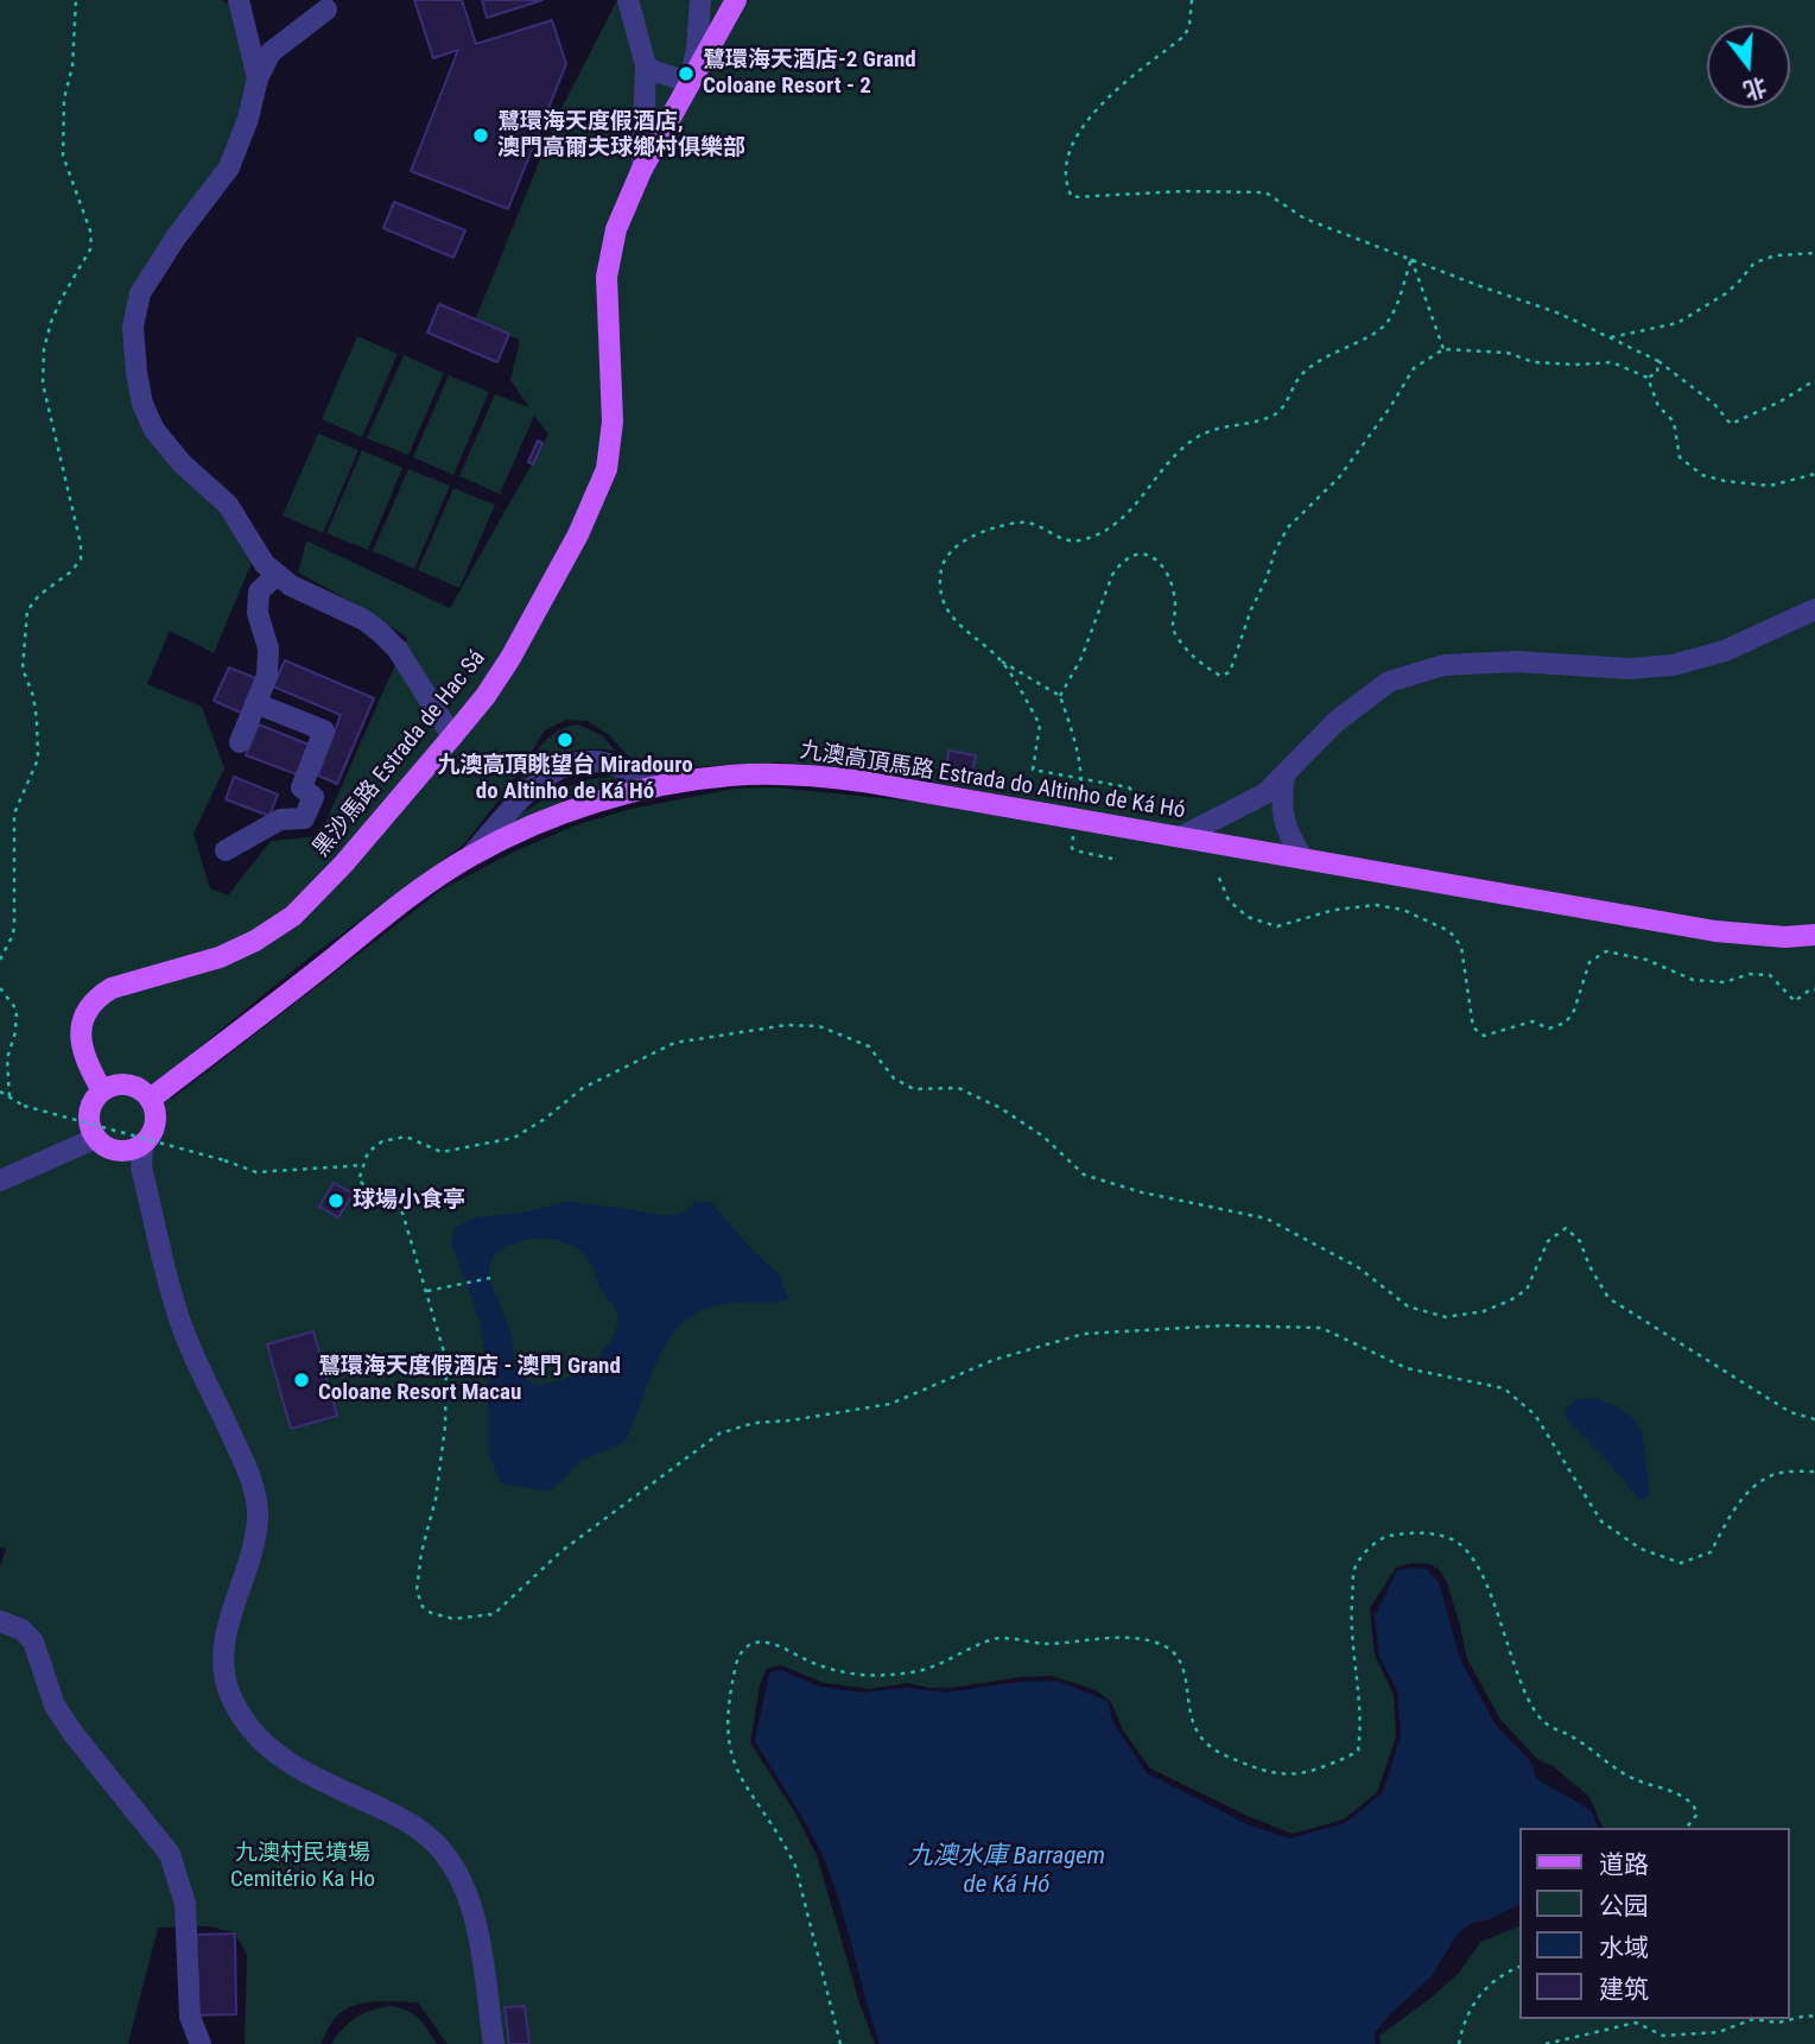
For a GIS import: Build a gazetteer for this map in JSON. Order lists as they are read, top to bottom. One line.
{"streets":{"main road":["黑沙馬路 Estrada de Hac Sá","九澳高頂馬路 Estrada do Altinho de Ká Hó"]},"crossings":[["黑沙馬路 Estrada de Hac Sá","九澳高頂馬路 Estrada do Altinho de Ká Hó"]],"water":["九澳水庫 Barragem de Ká Hó"],"parks":["九澳村民墳場 Cemitério Ka Ho"],"places":["鷺環海天酒店-2 Grand Coloane Resort - 2","鷺環海天度假酒店, 澳門高爾夫球鄉村俱樂部","九澳高頂眺望台 Miradouro do Altinho de Ká Hó","球場小食亭","鷺環海天度假酒店 - 澳門 Grand Coloane Resort Macau"],"legend":["道路","公园","水域","建筑"],"north":"bottom"}
